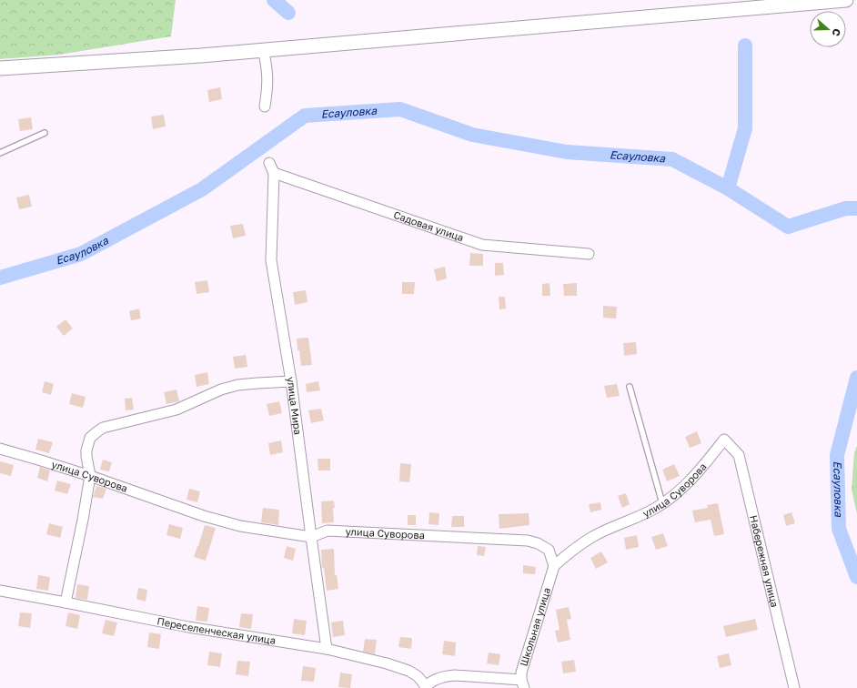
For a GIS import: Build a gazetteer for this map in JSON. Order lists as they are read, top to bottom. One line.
{"streets":{"street":["Садовая улица","улица Мира","улица Суворова","Набережная улица","Школьная улица","Переселенческая улица"]},"crossings":[["Садовая улица","улица Мира"],["улица Мира","улица Суворова"],["улица Мира","Переселенческая улица"],["улица Суворова","Набережная улица"],["улица Суворова","Школьная улица"]],"water":["Есауловка"],"north":"right"}
